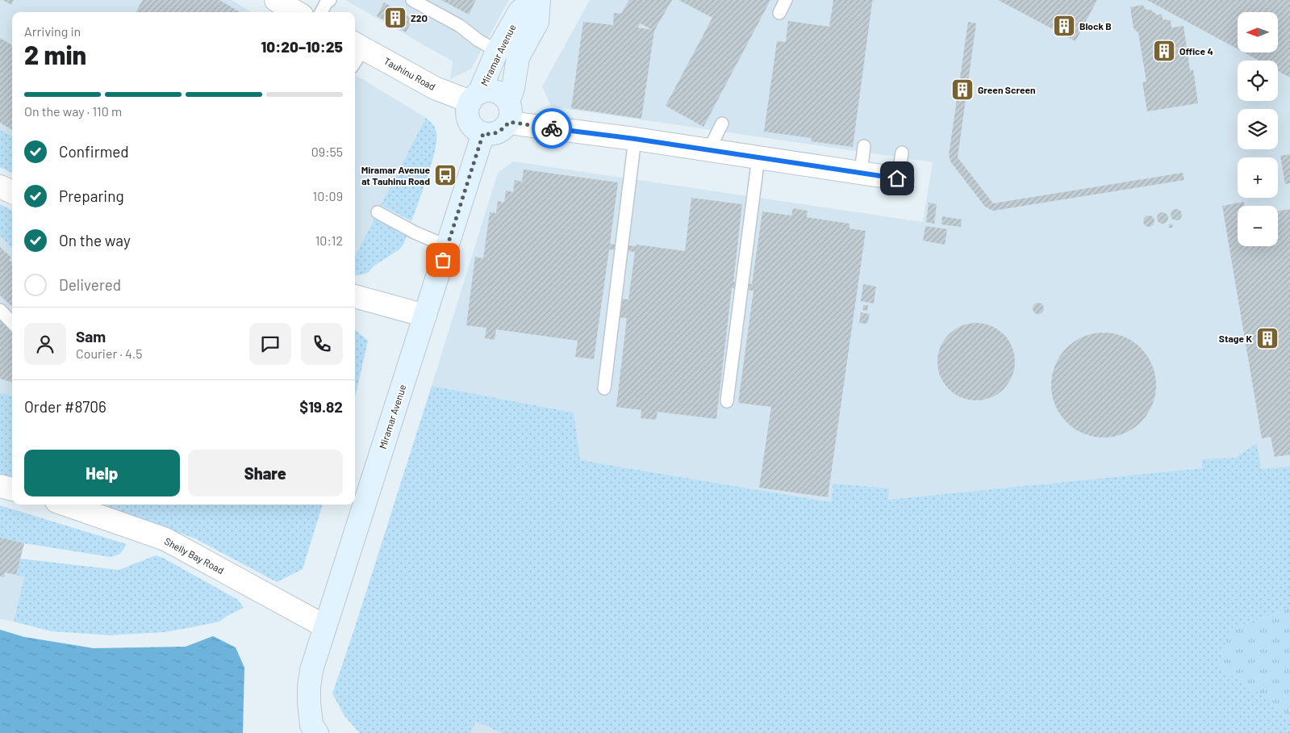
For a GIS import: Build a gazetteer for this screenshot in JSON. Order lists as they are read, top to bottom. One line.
{"streets":{"main road":["Miramar Avenue"],"street":["Tauhinu Road","Shelly Bay Road"]},"crossings":[["Miramar Avenue","Tauhinu Road"],["Miramar Avenue","Shelly Bay Road"]],"places":{"building":["Z2O","Block B","Office 4","Green Screen","Stage K"],"bus stop":["Miramar Avenue at Tauhinu Road"]},"north":"left","page":{"map_buttons":["+","−"],"heading":["2 min","Arriving in","10:20–10:25"],"panel":["Sam","Courier · 4.5","Order #8706","$19.82"],"bar":"On the way · 110 m","list":[["Confirmed","09:55"],["Preparing","10:09"],["On the way","10:12"],"Delivered"],"buttons":["Help","Share"]}}
